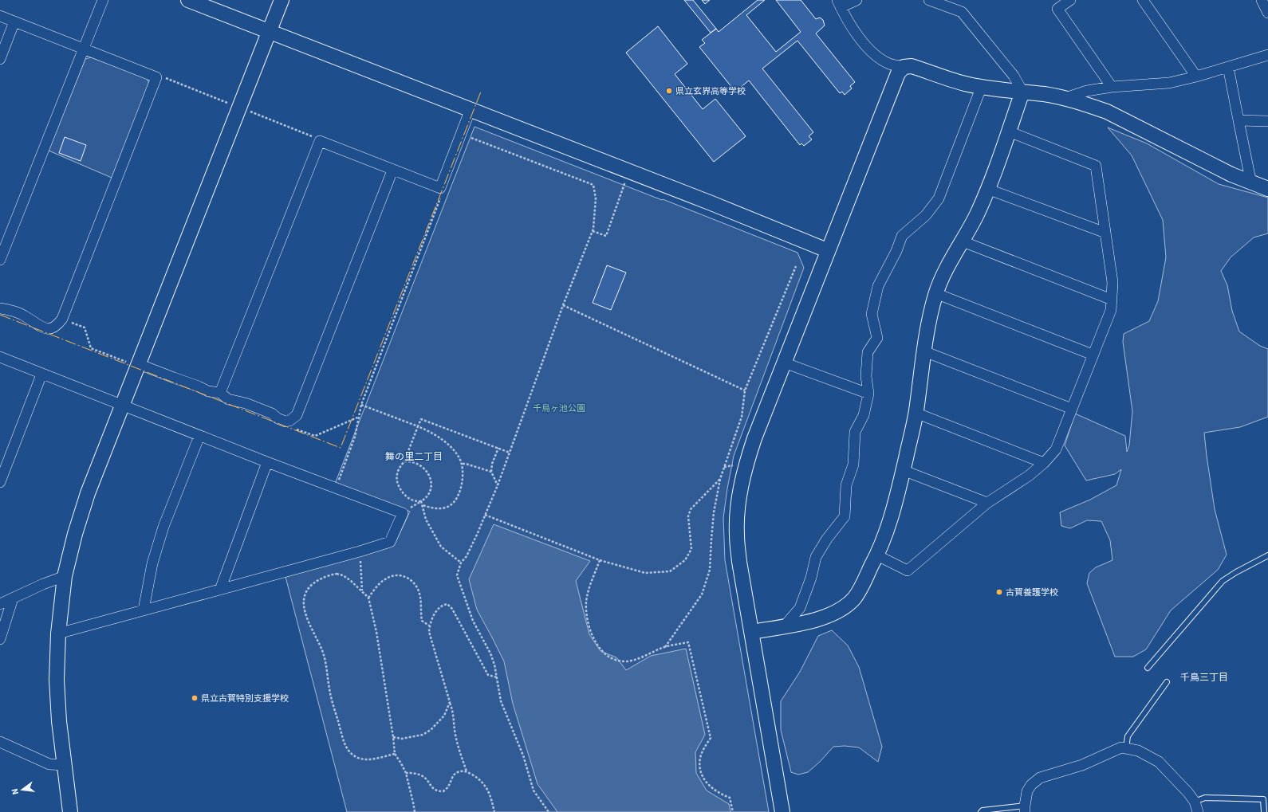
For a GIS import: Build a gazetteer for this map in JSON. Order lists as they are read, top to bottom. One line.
{"districts":["舞の里二丁目","千鳥三丁目"],"parks":["千鳥ヶ池公園"],"places":["県立玄界高等学校","古賀養護学校","県立古賀特別支援学校"],"north":"left"}
